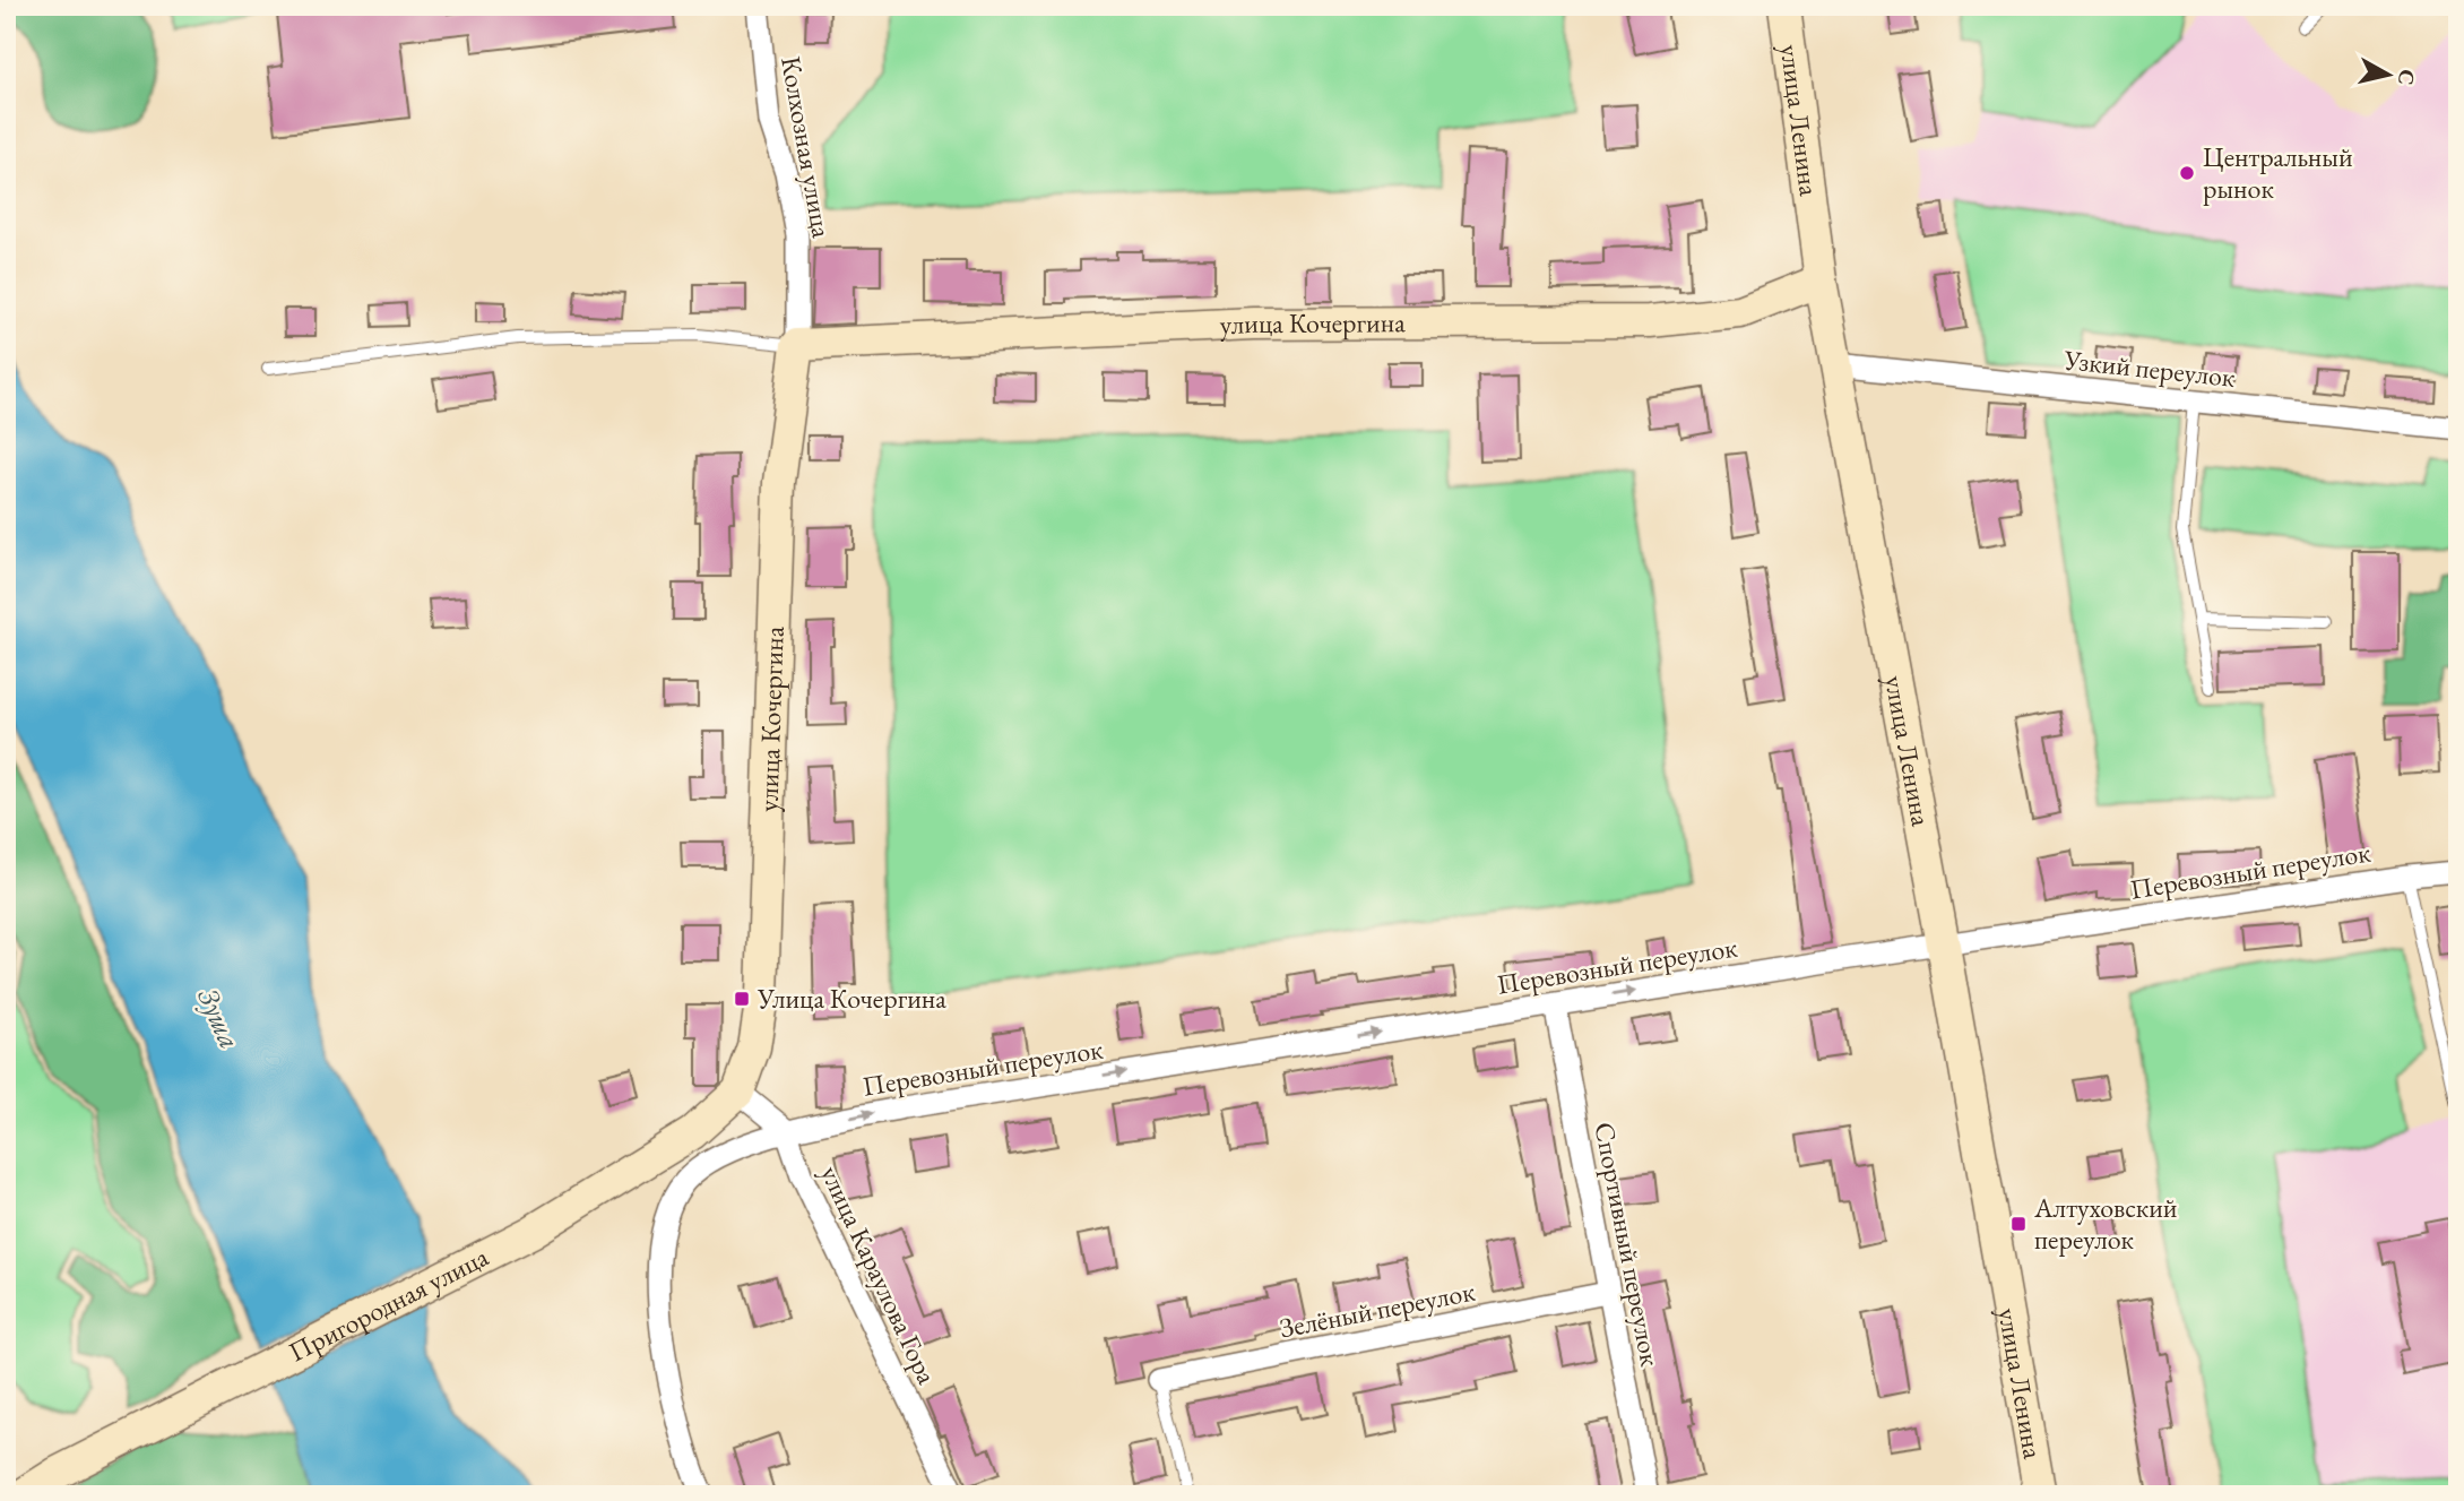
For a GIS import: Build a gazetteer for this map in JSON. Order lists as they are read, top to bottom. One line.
{"streets":{"main road":["улица Ленина","улица Кочергина","Пригородная улица"],"street":["Колхозная улица","Узкий переулок","Перевозный переулок","Спортивный переулок","улица Караулова Гора","Зелёный переулок"]},"crossings":[["улица Ленина","улица Кочергина"],["улица Ленина","Узкий переулок"],["улица Ленина","Перевозный переулок"],["Колхозная улица","улица Кочергина"],["улица Кочергина","Пригородная улица"],["Перевозный переулок","Спортивный переулок"],["Перевозный переулок","улица Караулова Гора"],["Спортивный переулок","Зелёный переулок"]],"one_way":["Перевозный переулок"],"water":["Зуша"],"places":{"other":["Центральный рынок"],"transit":["Улица Кочергина","Алтуховский переулок"]},"north":"right"}
